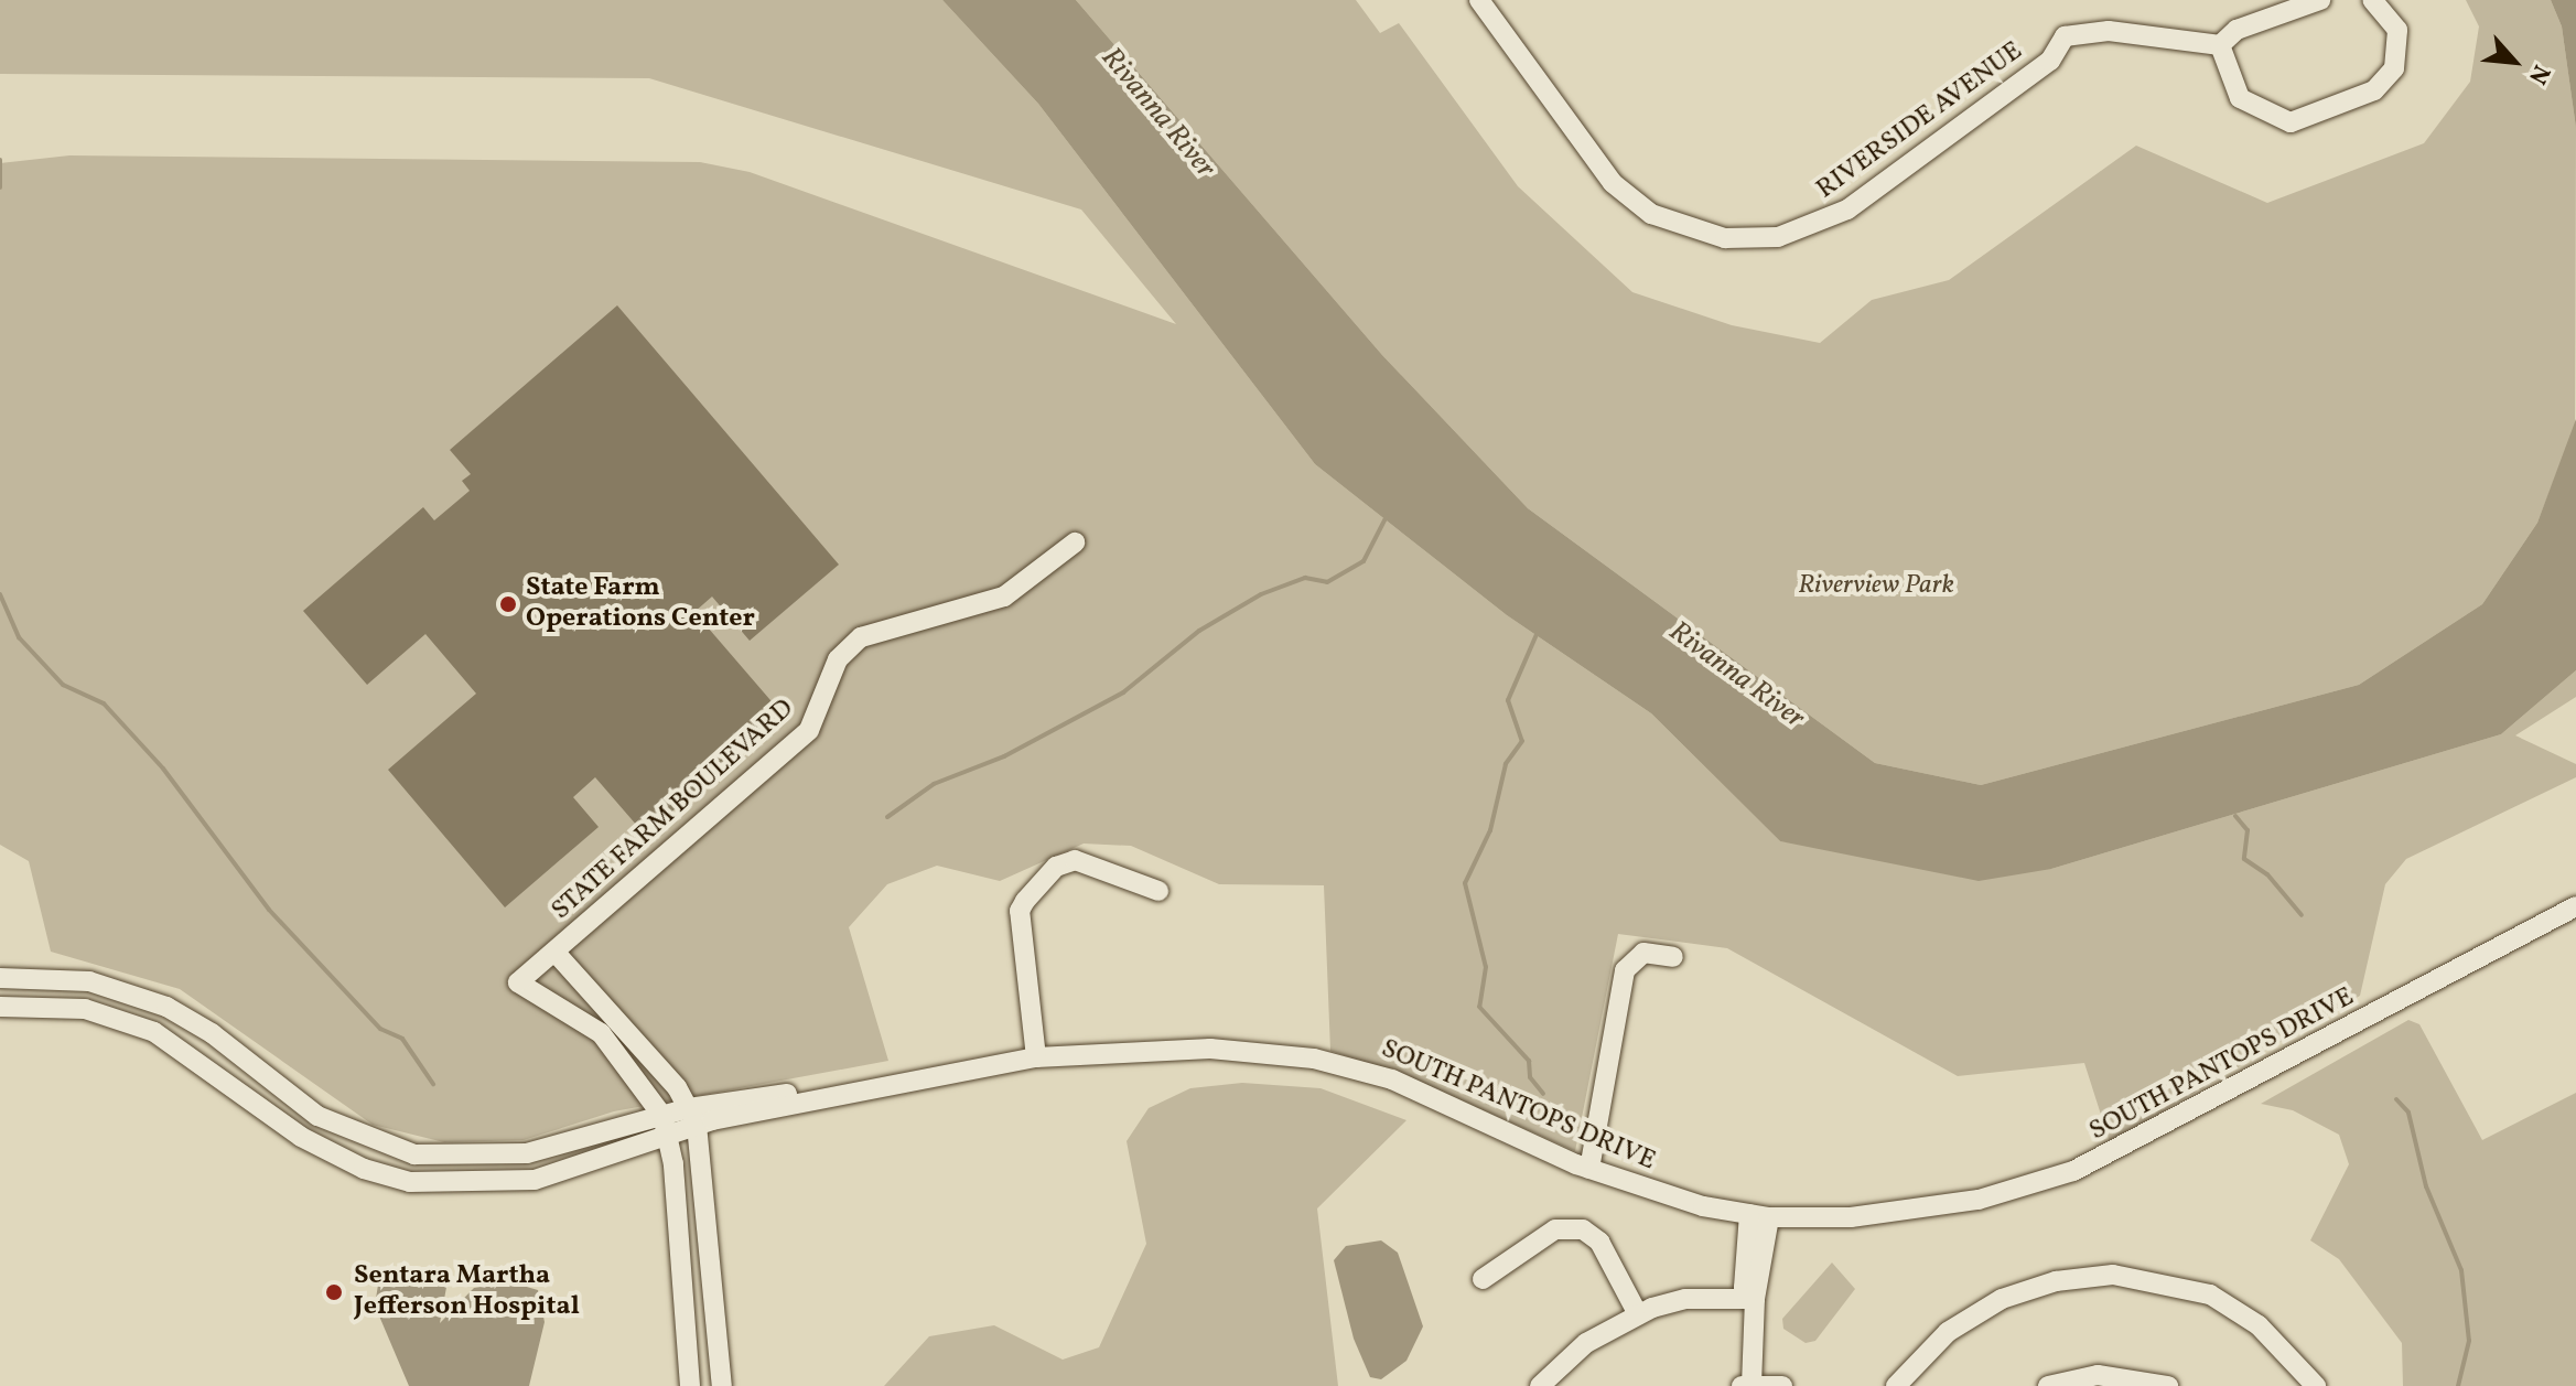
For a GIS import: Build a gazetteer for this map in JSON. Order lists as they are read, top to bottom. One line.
{"streets":{"street":["RIVERSIDE AVENUE","STATE FARM BOULEVARD","SOUTH PANTOPS DRIVE"]},"crossings":[["STATE FARM BOULEVARD","SOUTH PANTOPS DRIVE"]],"water":["Rivanna River"],"parks":["Riverview Park"],"places":["State Farm Operations Center","Sentara Martha Jefferson Hospital"],"north":"bottom right"}
